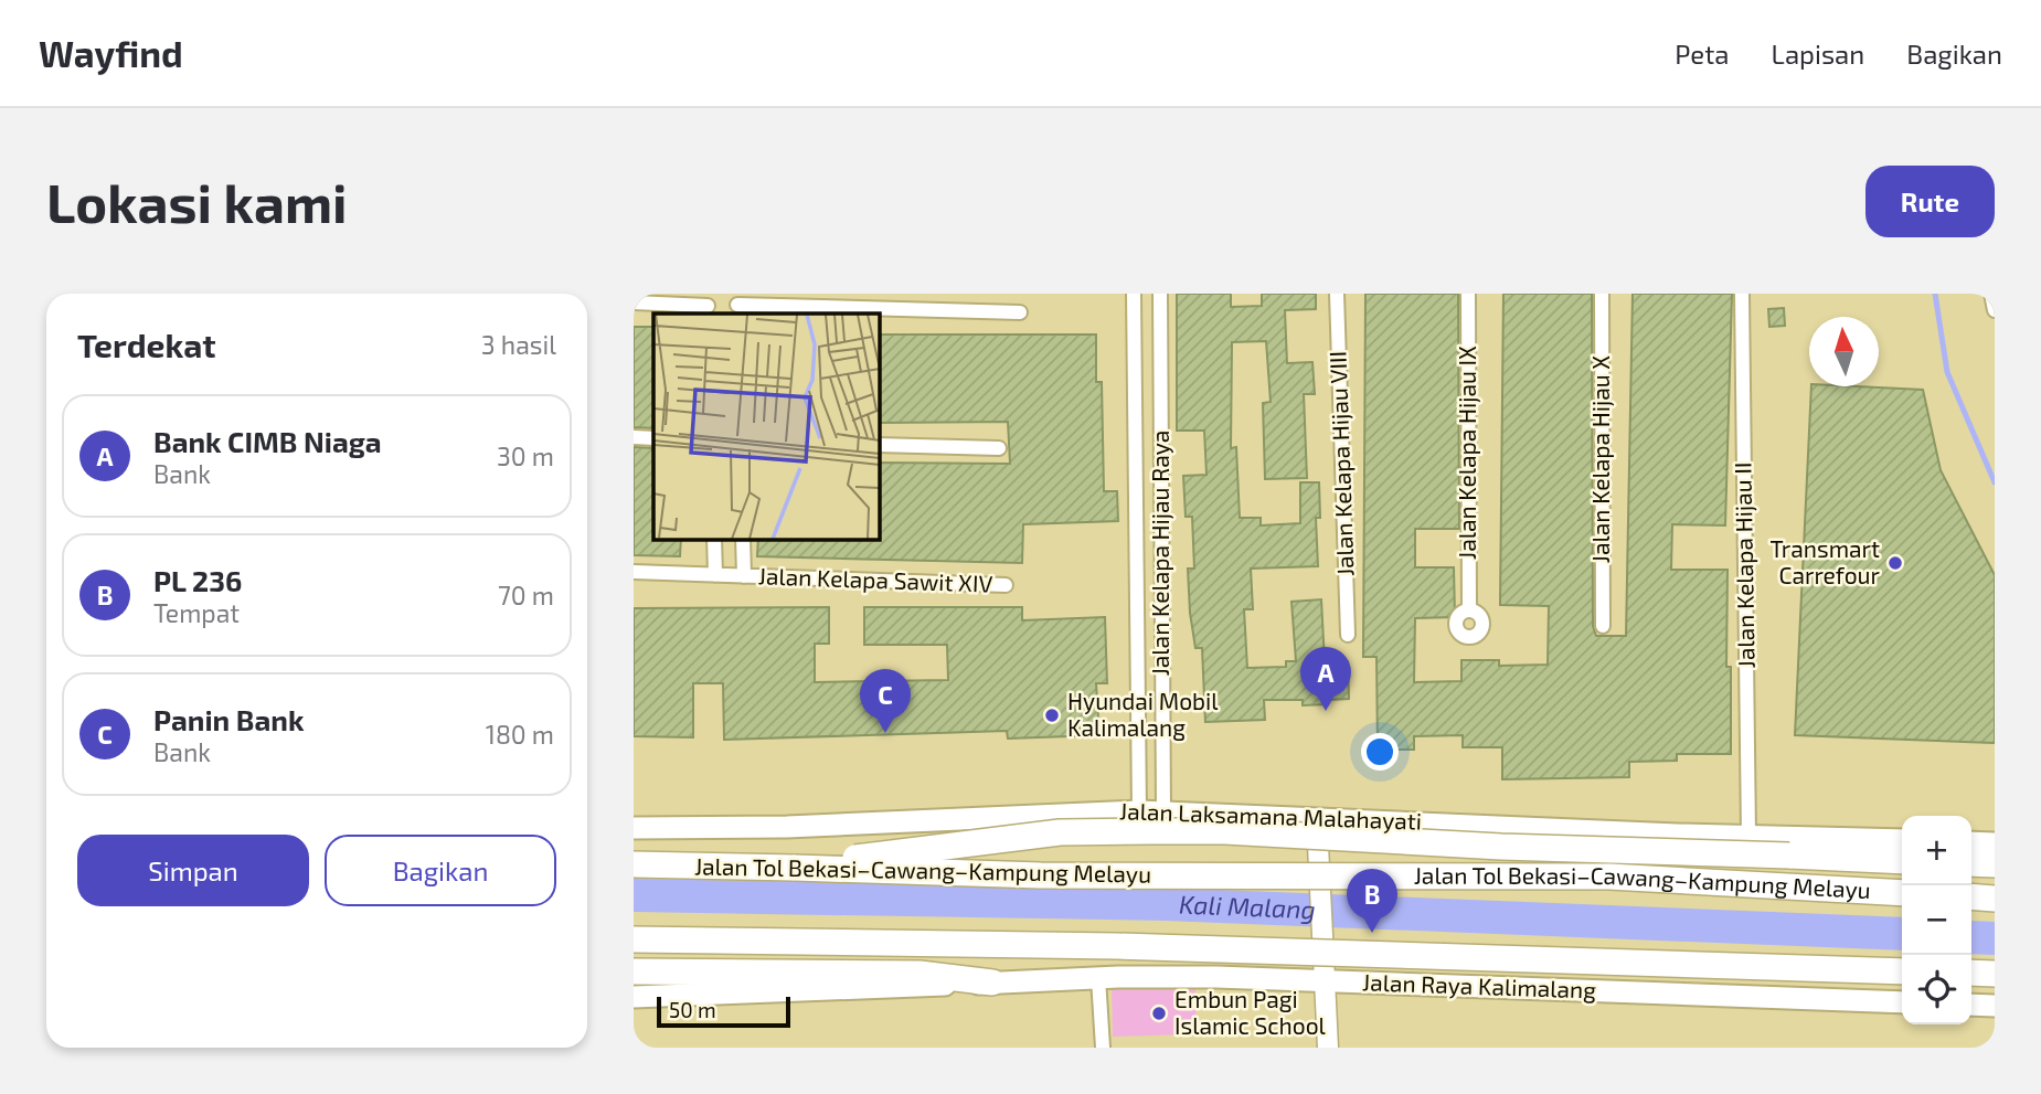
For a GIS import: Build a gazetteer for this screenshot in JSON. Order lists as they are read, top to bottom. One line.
{"streets":{"highway":["Jalan Tol Bekasi–Cawang–Kampung Melayu"],"main road":["Jalan Laksamana Malahayati","Jalan Raya Kalimalang"],"street":["Jalan Kelapa Hijau IX","Jalan Kelapa Hijau X","Jalan Kelapa Hijau VIII","Jalan Kelapa Hijau Raya","Jalan Kelapa Hijau II","Jalan Kelapa Sawit XIV"]},"crossings":[["Jalan Kelapa Hijau Raya","Jalan Laksamana Malahayati"],["Jalan Kelapa Hijau II","Jalan Laksamana Malahayati"]],"water":["Kali Malang"],"places":["Transmart Carrefour","Hyundai Mobil Kalimalang","Embun Pagi Islamic School"],"scale_bar":"50 m","north":"top","page":{"header":"Wayfind","nav":["Peta","Lapisan","Bagikan"],"buttons":["Rute",["Simpan","Bagikan"]],"title":"Lokasi kami","heading":["Terdekat","3 hasil"],"list":[{"mark":"A","name":"Bank CIMB Niaga","note":"Bank","value":"30 m"},{"mark":"B","name":"PL 236","note":"Tempat","value":"70 m"},{"mark":"C","name":"Panin Bank","note":"Bank","value":"180 m"}],"pins":["A","C","B"],"map_buttons":["+","−"],"scale":"50 m"}}
